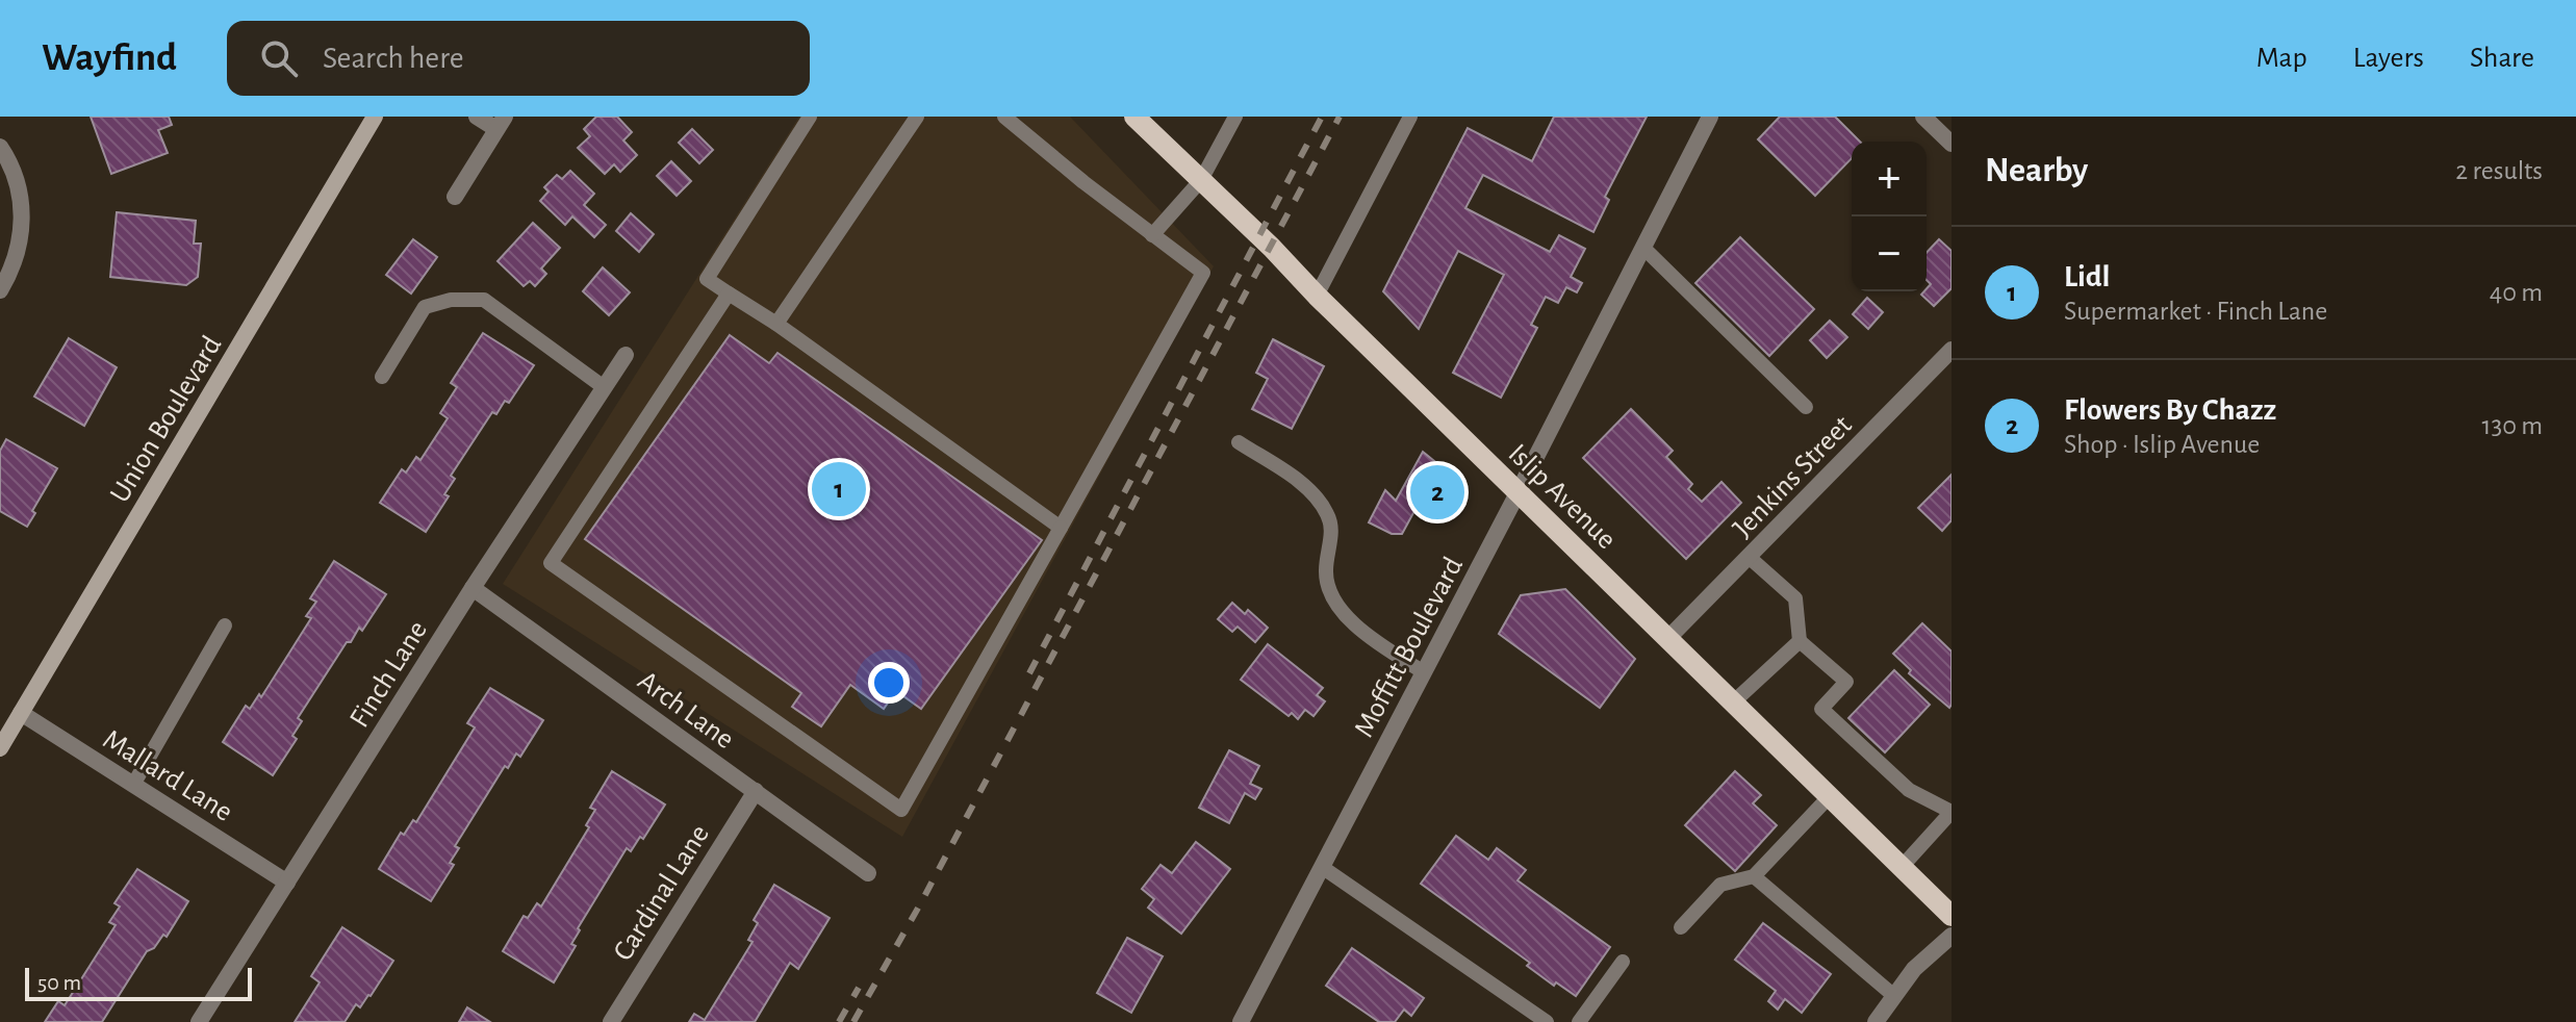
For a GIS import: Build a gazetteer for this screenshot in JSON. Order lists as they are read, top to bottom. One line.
{"streets":{"main road":["Union Boulevard","Islip Avenue"],"street":["Jenkins Street","Moffitt Boulevard","Finch Lane","Arch Lane","Mallard Lane","Cardinal Lane"]},"crossings":[["Union Boulevard","Mallard Lane"],["Jenkins Street","Islip Avenue"],["Islip Avenue","Moffitt Boulevard"],["Finch Lane","Arch Lane"],["Finch Lane","Mallard Lane"],["Arch Lane","Cardinal Lane"]],"scale_bar":"50 m","page":{"header":"Wayfind","search":"Search here","nav":["Map","Layers","Share"],"heading":["Nearby","2 results"],"map_buttons":["+","−"],"list":[{"mark":"1","name":"Lidl","note":"Supermarket · Finch Lane","value":"40 m"},{"mark":"2","name":"Flowers By Chazz","note":"Shop · Islip Avenue","value":"130 m"}],"pins":["1","2"],"scale":"50 m"}}
